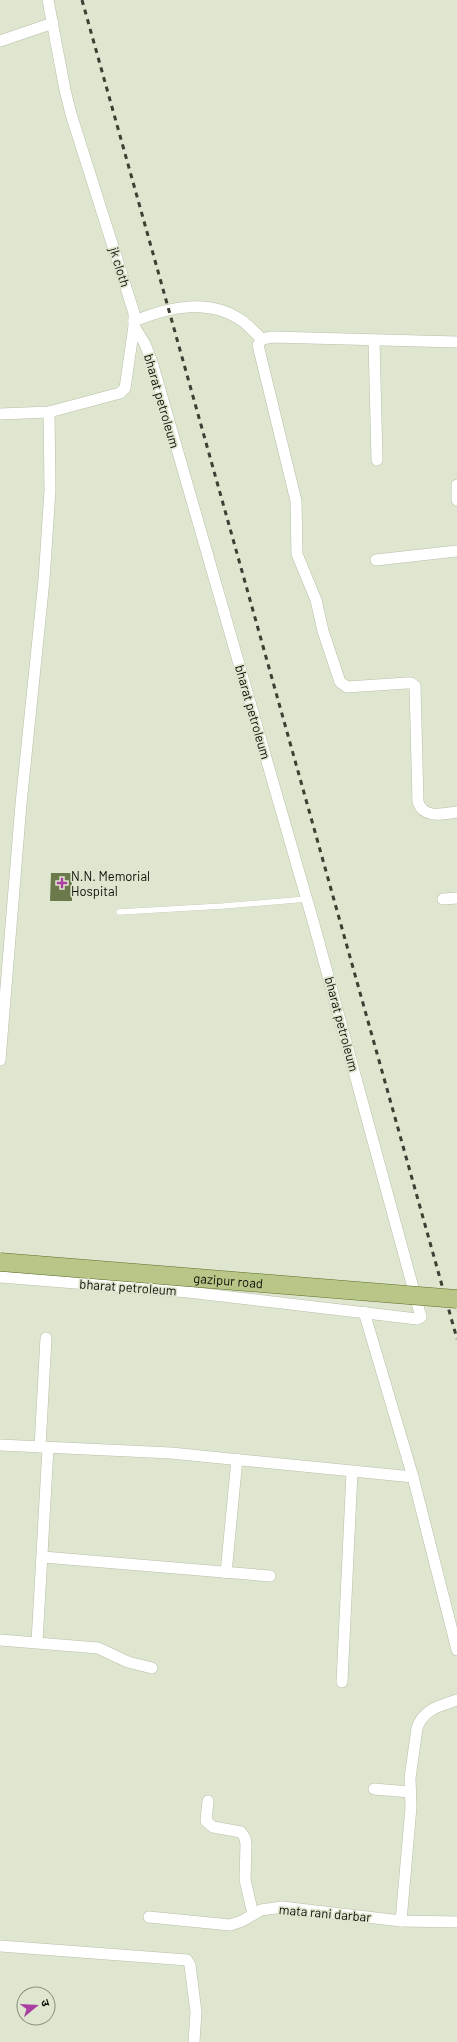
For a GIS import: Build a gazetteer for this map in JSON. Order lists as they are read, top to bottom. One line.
{"streets":{"main road":["gazipur road"],"street":["jk cloth","bharat petroleum","mata rani darbar"]},"crossings":[["jk cloth","bharat petroleum"]],"places":{"health":["N.N. Memorial Hospital"]},"north":"right"}
